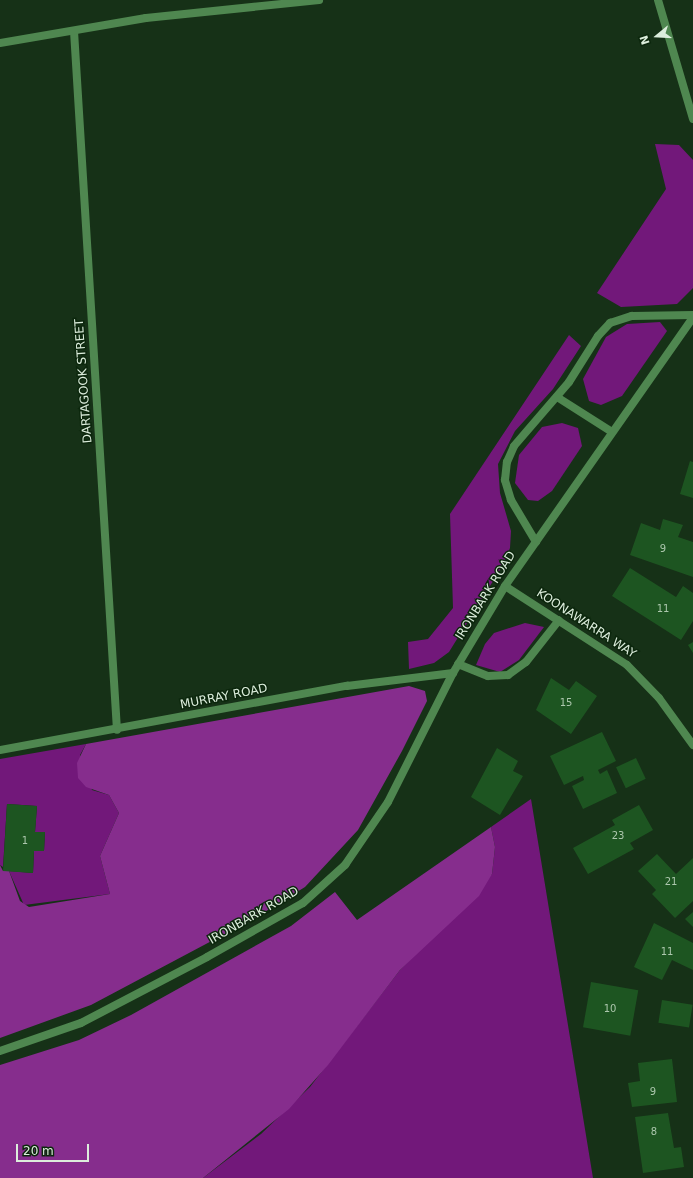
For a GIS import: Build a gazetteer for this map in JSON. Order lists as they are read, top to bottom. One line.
{"streets":{"street":["DARTAGOOK STREET","IRONBARK ROAD","KOONAWARRA WAY","MURRAY ROAD"]},"crossings":[["DARTAGOOK STREET","MURRAY ROAD"],["IRONBARK ROAD","KOONAWARRA WAY"],["IRONBARK ROAD","MURRAY ROAD"]],"house_numbers":["9","11","15","23","1","21","11","10","9","8"],"scale_bar":"20 m","north":"left"}
